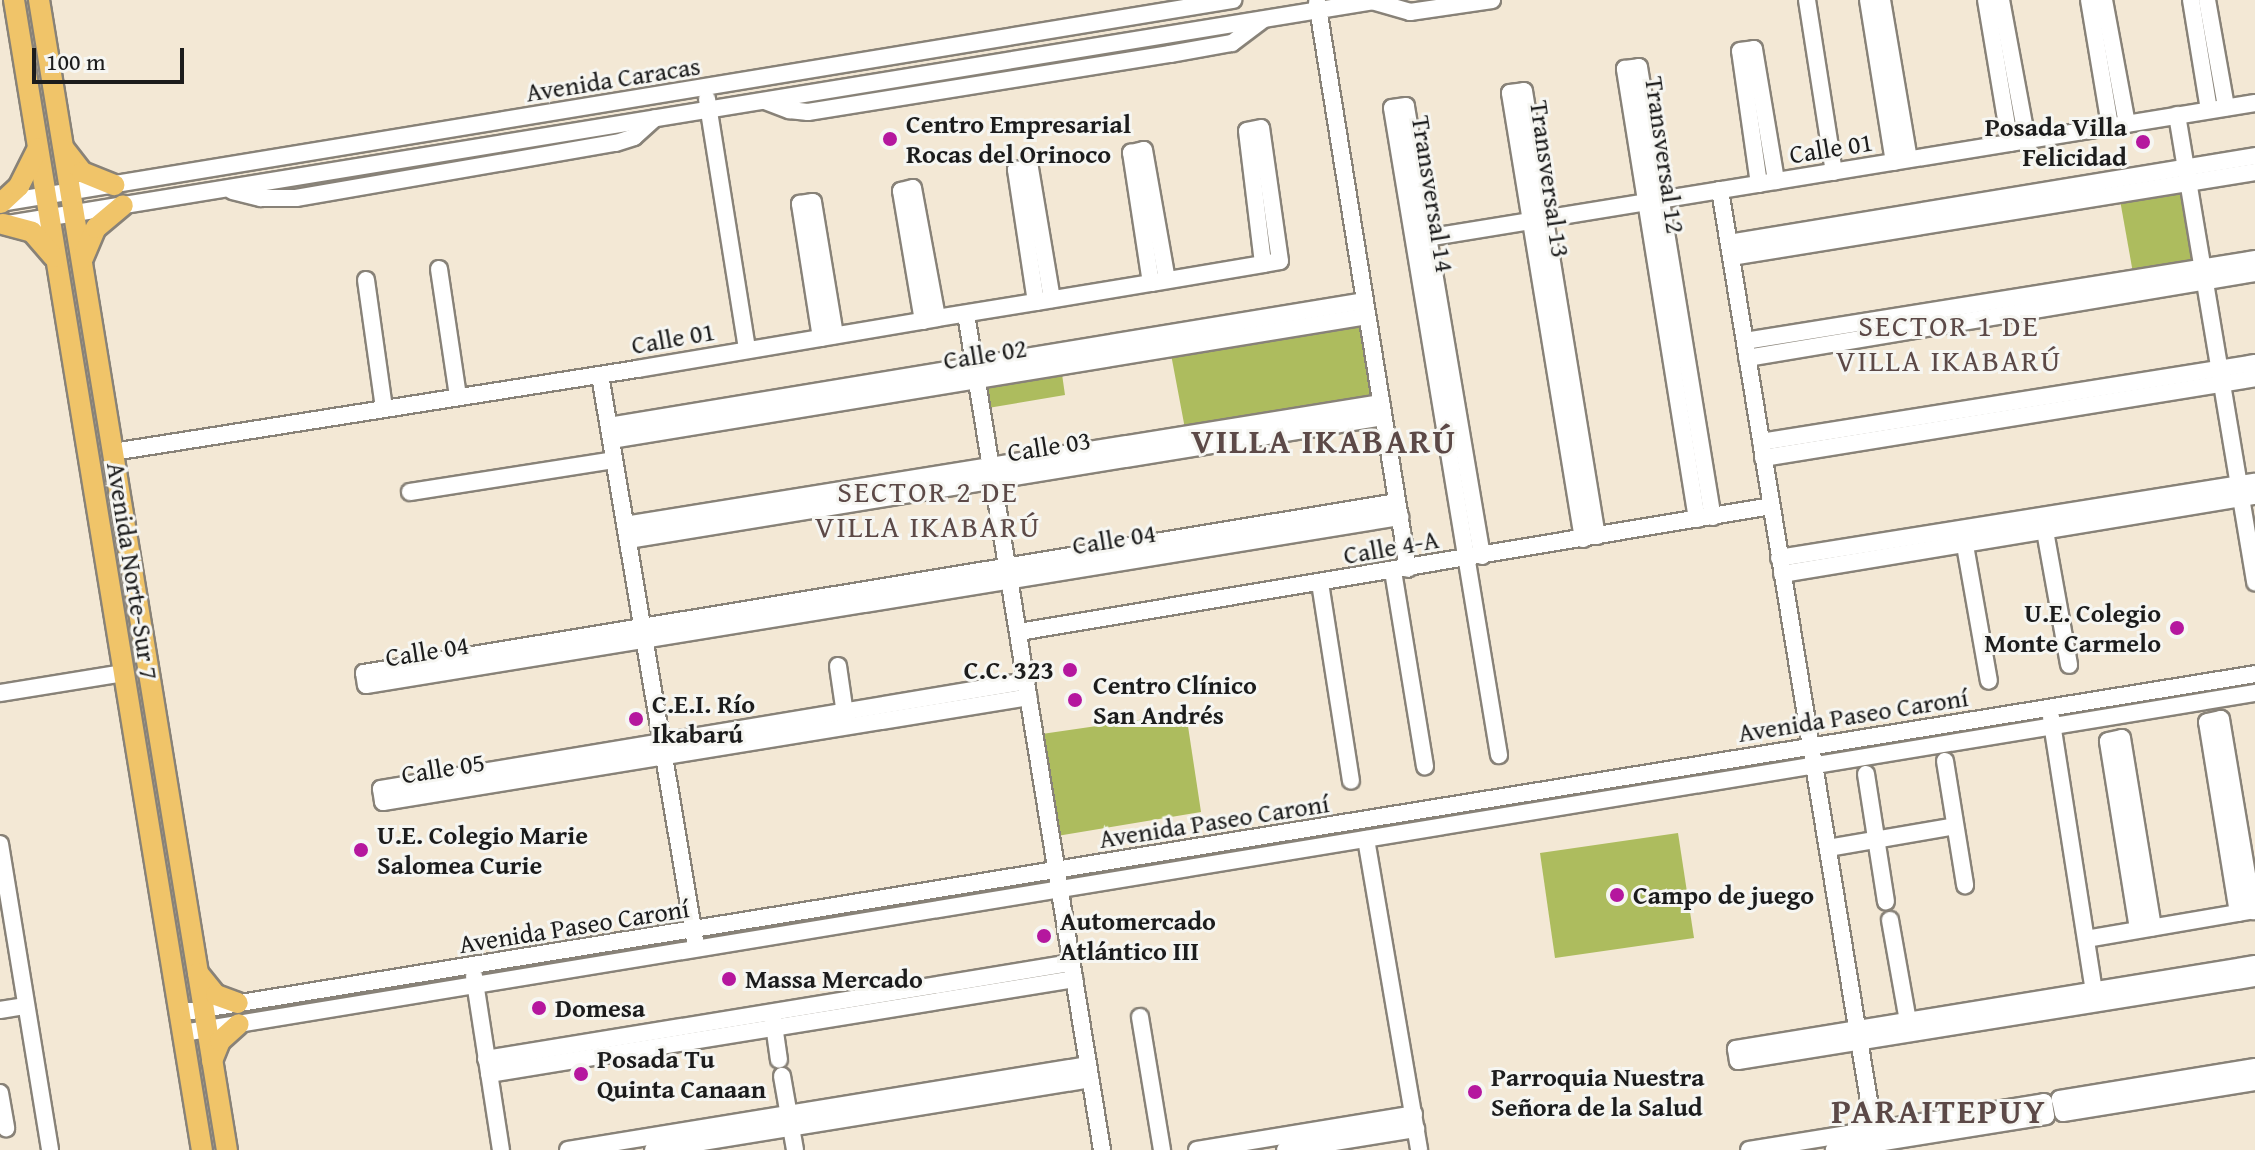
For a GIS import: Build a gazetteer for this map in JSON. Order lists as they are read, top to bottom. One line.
{"streets":{"main road":["Avenida Norte-Sur 7"],"street":["Avenida Caracas","Calle 01","Transversal 12","Transversal 13","Transversal 14","Calle 02","Calle 03","Calle 04","Calle 4-A","Avenida Paseo Caroní","Calle 05"]},"crossings":[["Avenida Caracas","Avenida Norte-Sur 7"],["Calle 01","Transversal 12"],["Calle 01","Transversal 13"],["Calle 01","Transversal 14"],["Calle 01","Avenida Norte-Sur 7"],["Transversal 12","Calle 4-A"],["Transversal 13","Calle 4-A"],["Transversal 14","Calle 4-A"],["Avenida Norte-Sur 7","Avenida Paseo Caroní"]],"districts":["SECTOR 1 DE VILLA IKABARÚ","VILLA IKABARÚ","SECTOR 2 DE VILLA IKABARÚ","PARAITEPUY"],"places":["Centro Empresarial Rocas del Orinoco","Posada Villa Felicidad","U.E. Colegio Monte Carmelo","C.C. 323","Centro Clínico San Andrés","C.E.I. Río Ikabarú","U.E. Colegio Marie Salomea Curie","Campo de juego","Automercado Atlántico III","Massa Mercado","Domesa","Posada Tu Quinta Canaan","Parroquia Nuestra Señora de la Salud"],"scale_bar":"100 m"}
